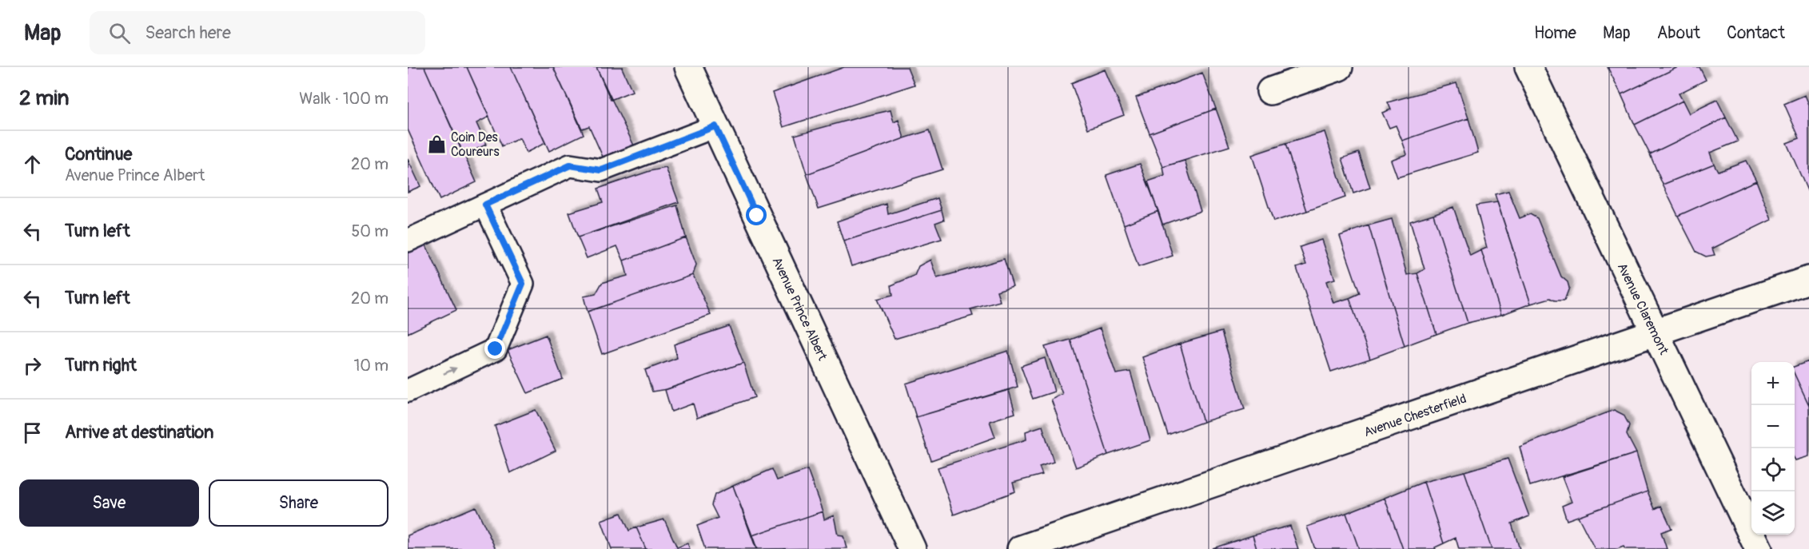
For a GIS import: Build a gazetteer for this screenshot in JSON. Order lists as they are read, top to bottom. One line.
{"streets":{"street":["Avenue Prince Albert","Avenue Claremont","Avenue Chesterfield"]},"crossings":[["Avenue Claremont","Avenue Chesterfield"]],"places":{"shop":["Coin Des Coureurs"]},"page":{"header":"Map","search":"Search here","nav":["Home","Map","About","Contact"],"heading":["2 min","Walk · 100 m"],"list":[["Continue","Avenue Prince Albert","20 m"],["Turn left","50 m"],["Turn left","20 m"],["Turn right","10 m"],"Arrive at destination"],"map_buttons":["+","−"],"buttons":["Save","Share"]}}
